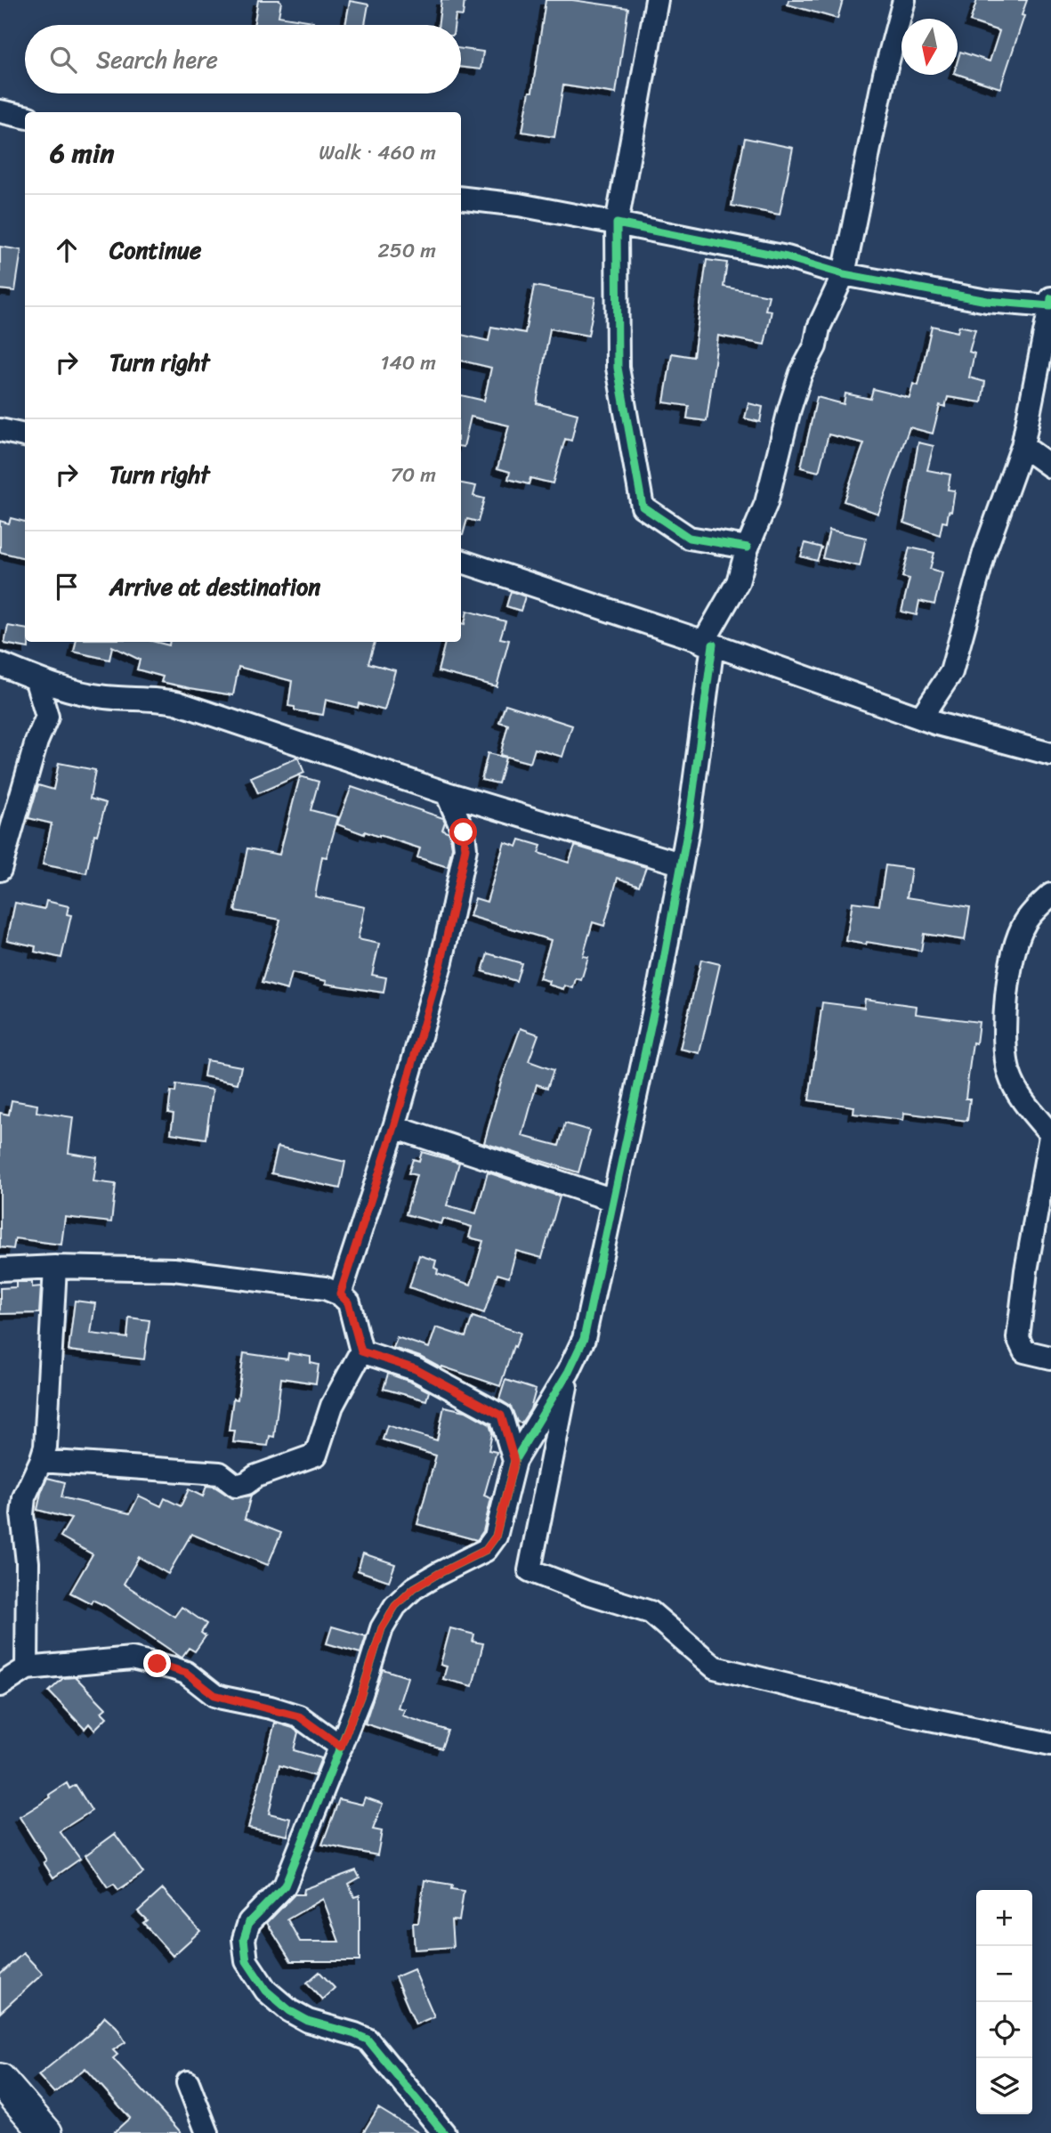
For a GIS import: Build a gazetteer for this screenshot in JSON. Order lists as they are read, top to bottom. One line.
{"north":"bottom","page":{"search":"Search here","heading":["6 min","Walk · 460 m"],"list":[["Continue","250 m"],["Turn right","140 m"],["Turn right","70 m"],"Arrive at destination"],"map_buttons":["+","−"]}}
